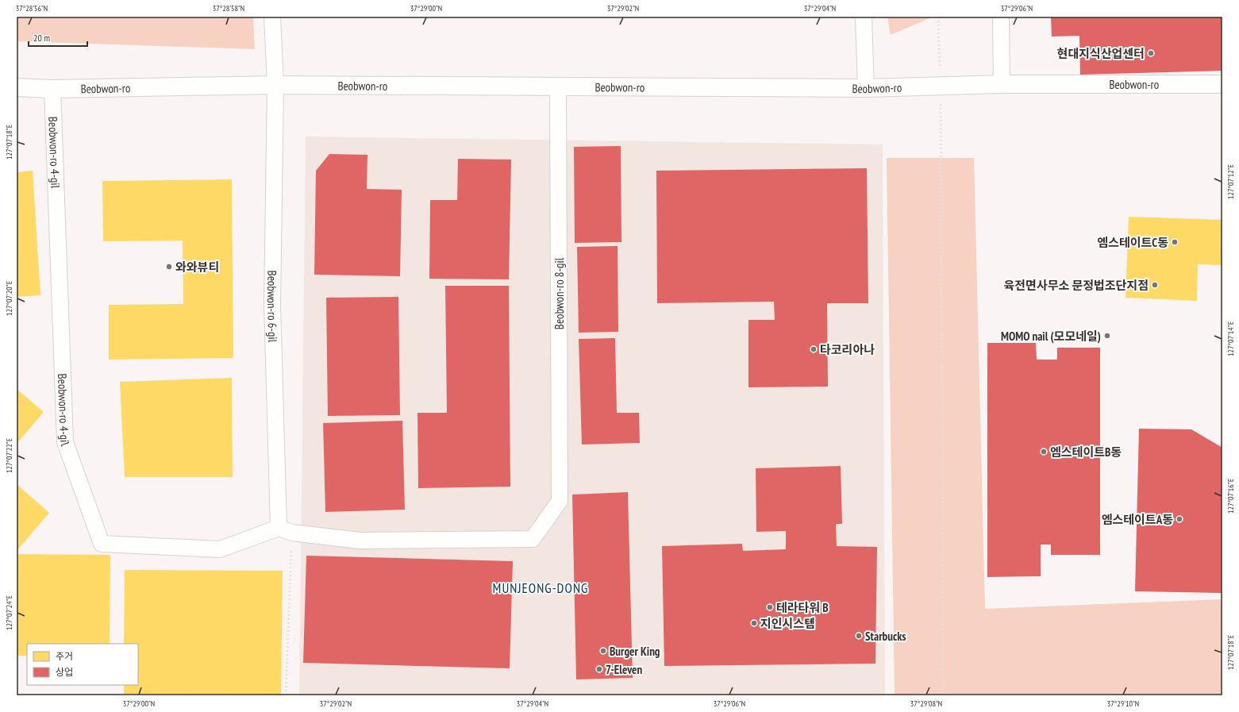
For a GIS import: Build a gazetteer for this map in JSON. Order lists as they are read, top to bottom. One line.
{"streets":{"street":["Beobwon-ro","Beobwon-ro 4-gil","Beobwon-ro 8-gil","Beobwon-ro 6-gil"]},"crossings":[["Beobwon-ro","Beobwon-ro 4-gil"],["Beobwon-ro","Beobwon-ro 8-gil"],["Beobwon-ro","Beobwon-ro 6-gil"],["Beobwon-ro 4-gil","Beobwon-ro 8-gil"],["Beobwon-ro 4-gil","Beobwon-ro 6-gil"],["Beobwon-ro 8-gil","Beobwon-ro 6-gil"]],"districts":["MUNJEONG-DONG"],"places":["현대지식산업센터","엠스테이트C동","와와뷰티","육전면사무소 문정법조단지점","MOMO nail (모모네일)","타코리아나","엠스테이트B동","엠스테이트A동","테라타워 B","지인시스템","Starbucks","Burger King","7-Eleven"],"legend":["주거","상업"],"scale_bar":"20 m","coordinates":["37°28'56\"N","37°28'58\"N","37°29'00\"N","37°29'02\"N","37°29'04\"N","37°29'06\"N","127°07'18\"E","127°07'12\"E","127°07'20\"E","127°07'14\"E","127°07'22\"E","127°07'16\"E","127°07'24\"E","37°29'08\"N","37°29'10\"N"]}
